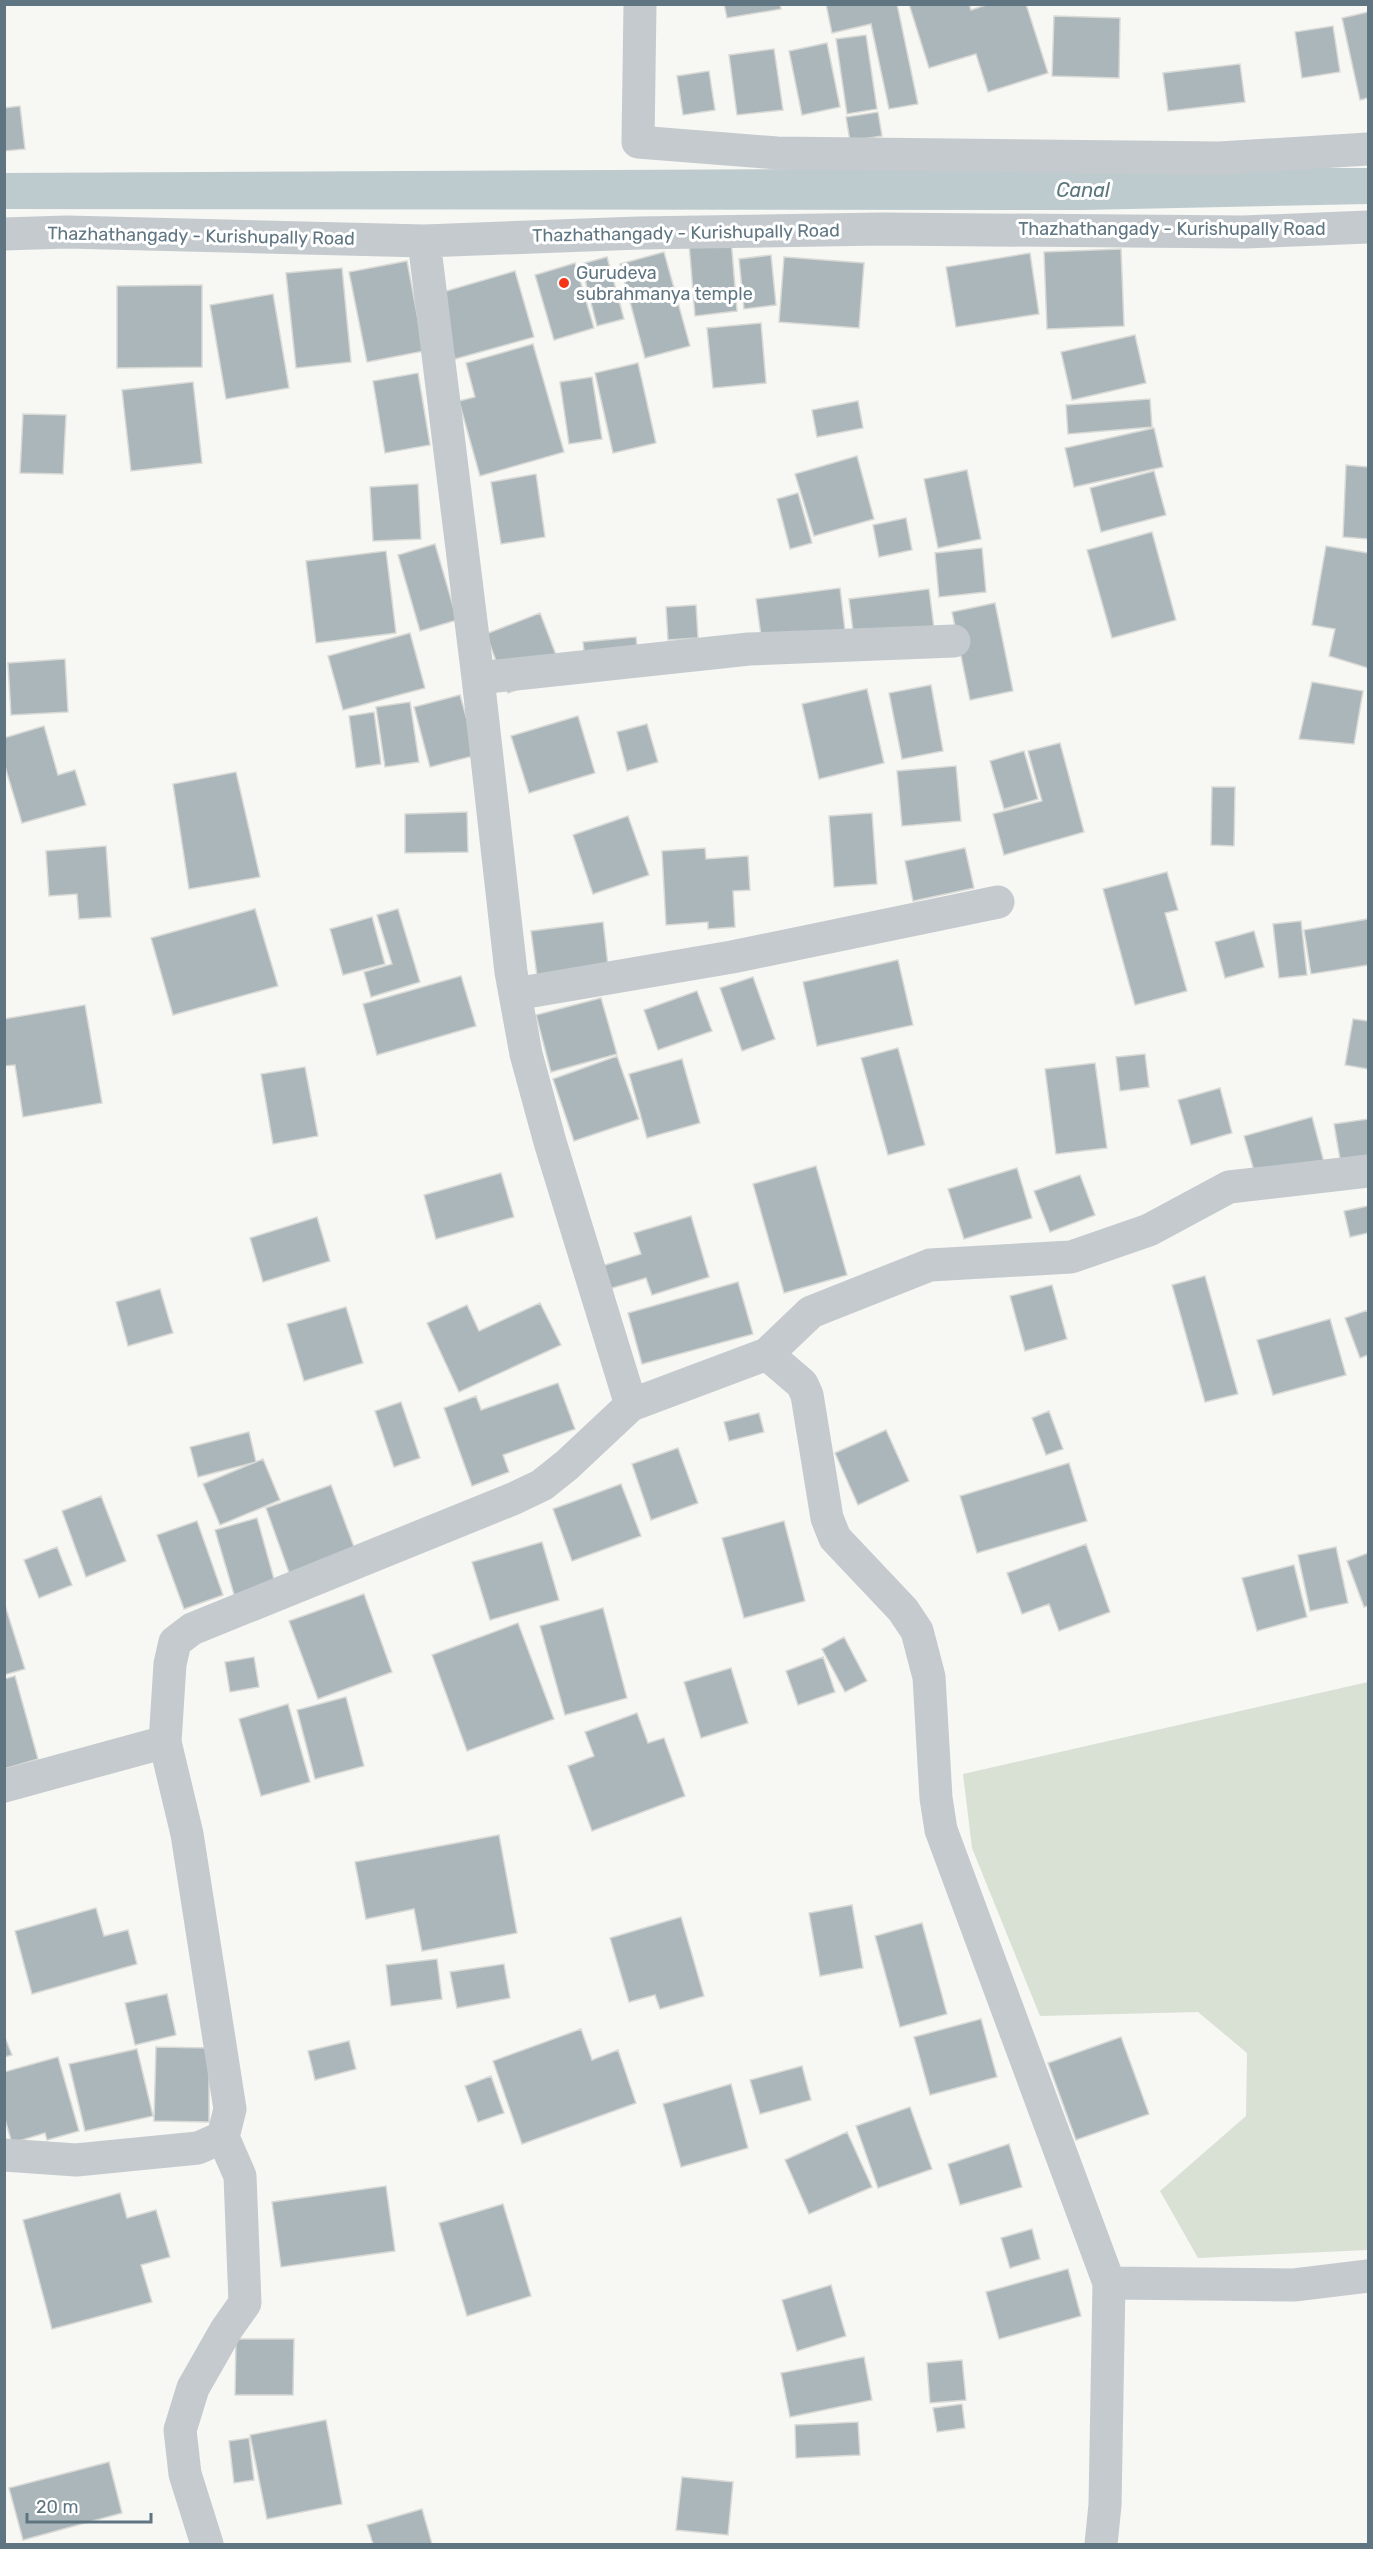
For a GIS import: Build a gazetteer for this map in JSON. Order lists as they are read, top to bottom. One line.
{"streets":{"street":["Thazhathangady - Kurishupally Road"]},"water":["Canal"],"places":["Gurudeva subrahmanya temple"],"scale_bar":"20 m"}
